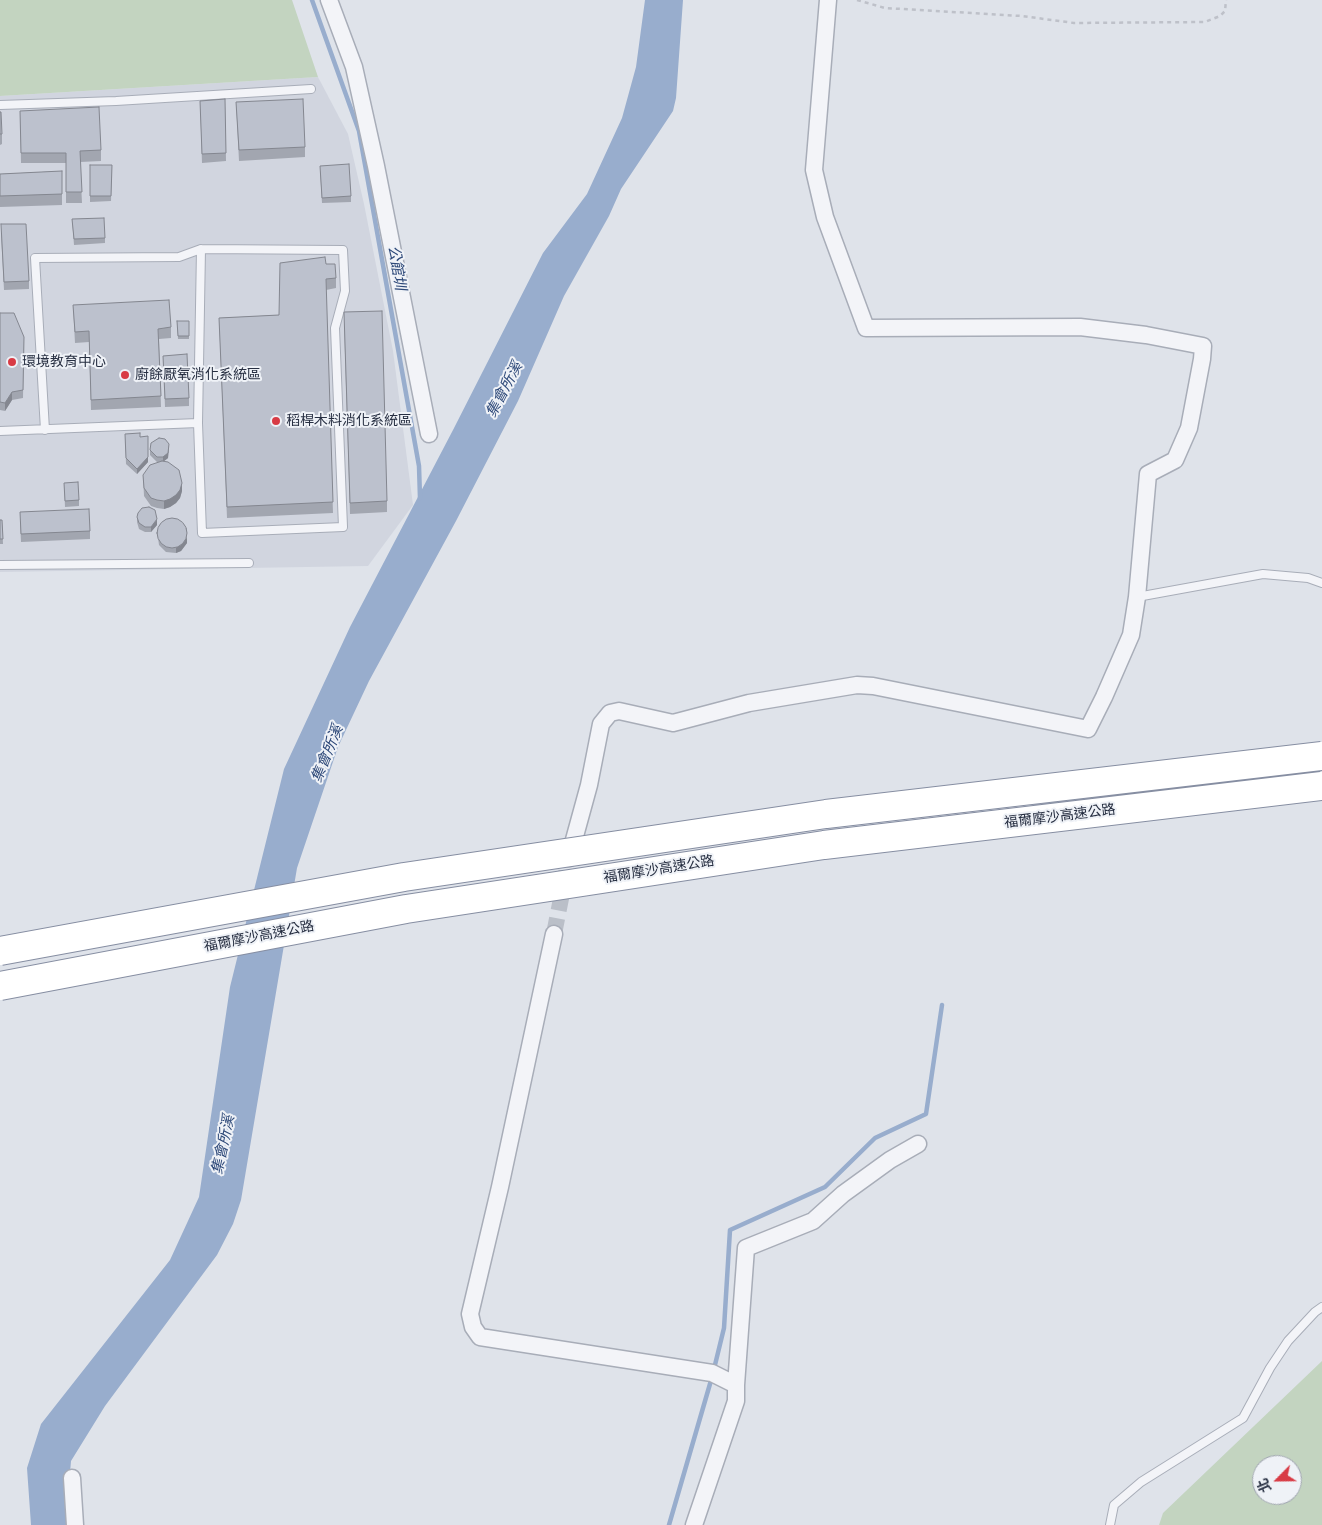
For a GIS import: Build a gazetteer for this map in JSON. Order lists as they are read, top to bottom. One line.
{"streets":{"highway":["福爾摩沙高速公路"]},"water":["公館圳","集會所溪"],"places":["環境教育中心","廚餘厭氧消化系統區","稻桿木料消化系統區"],"north":"bottom left"}
